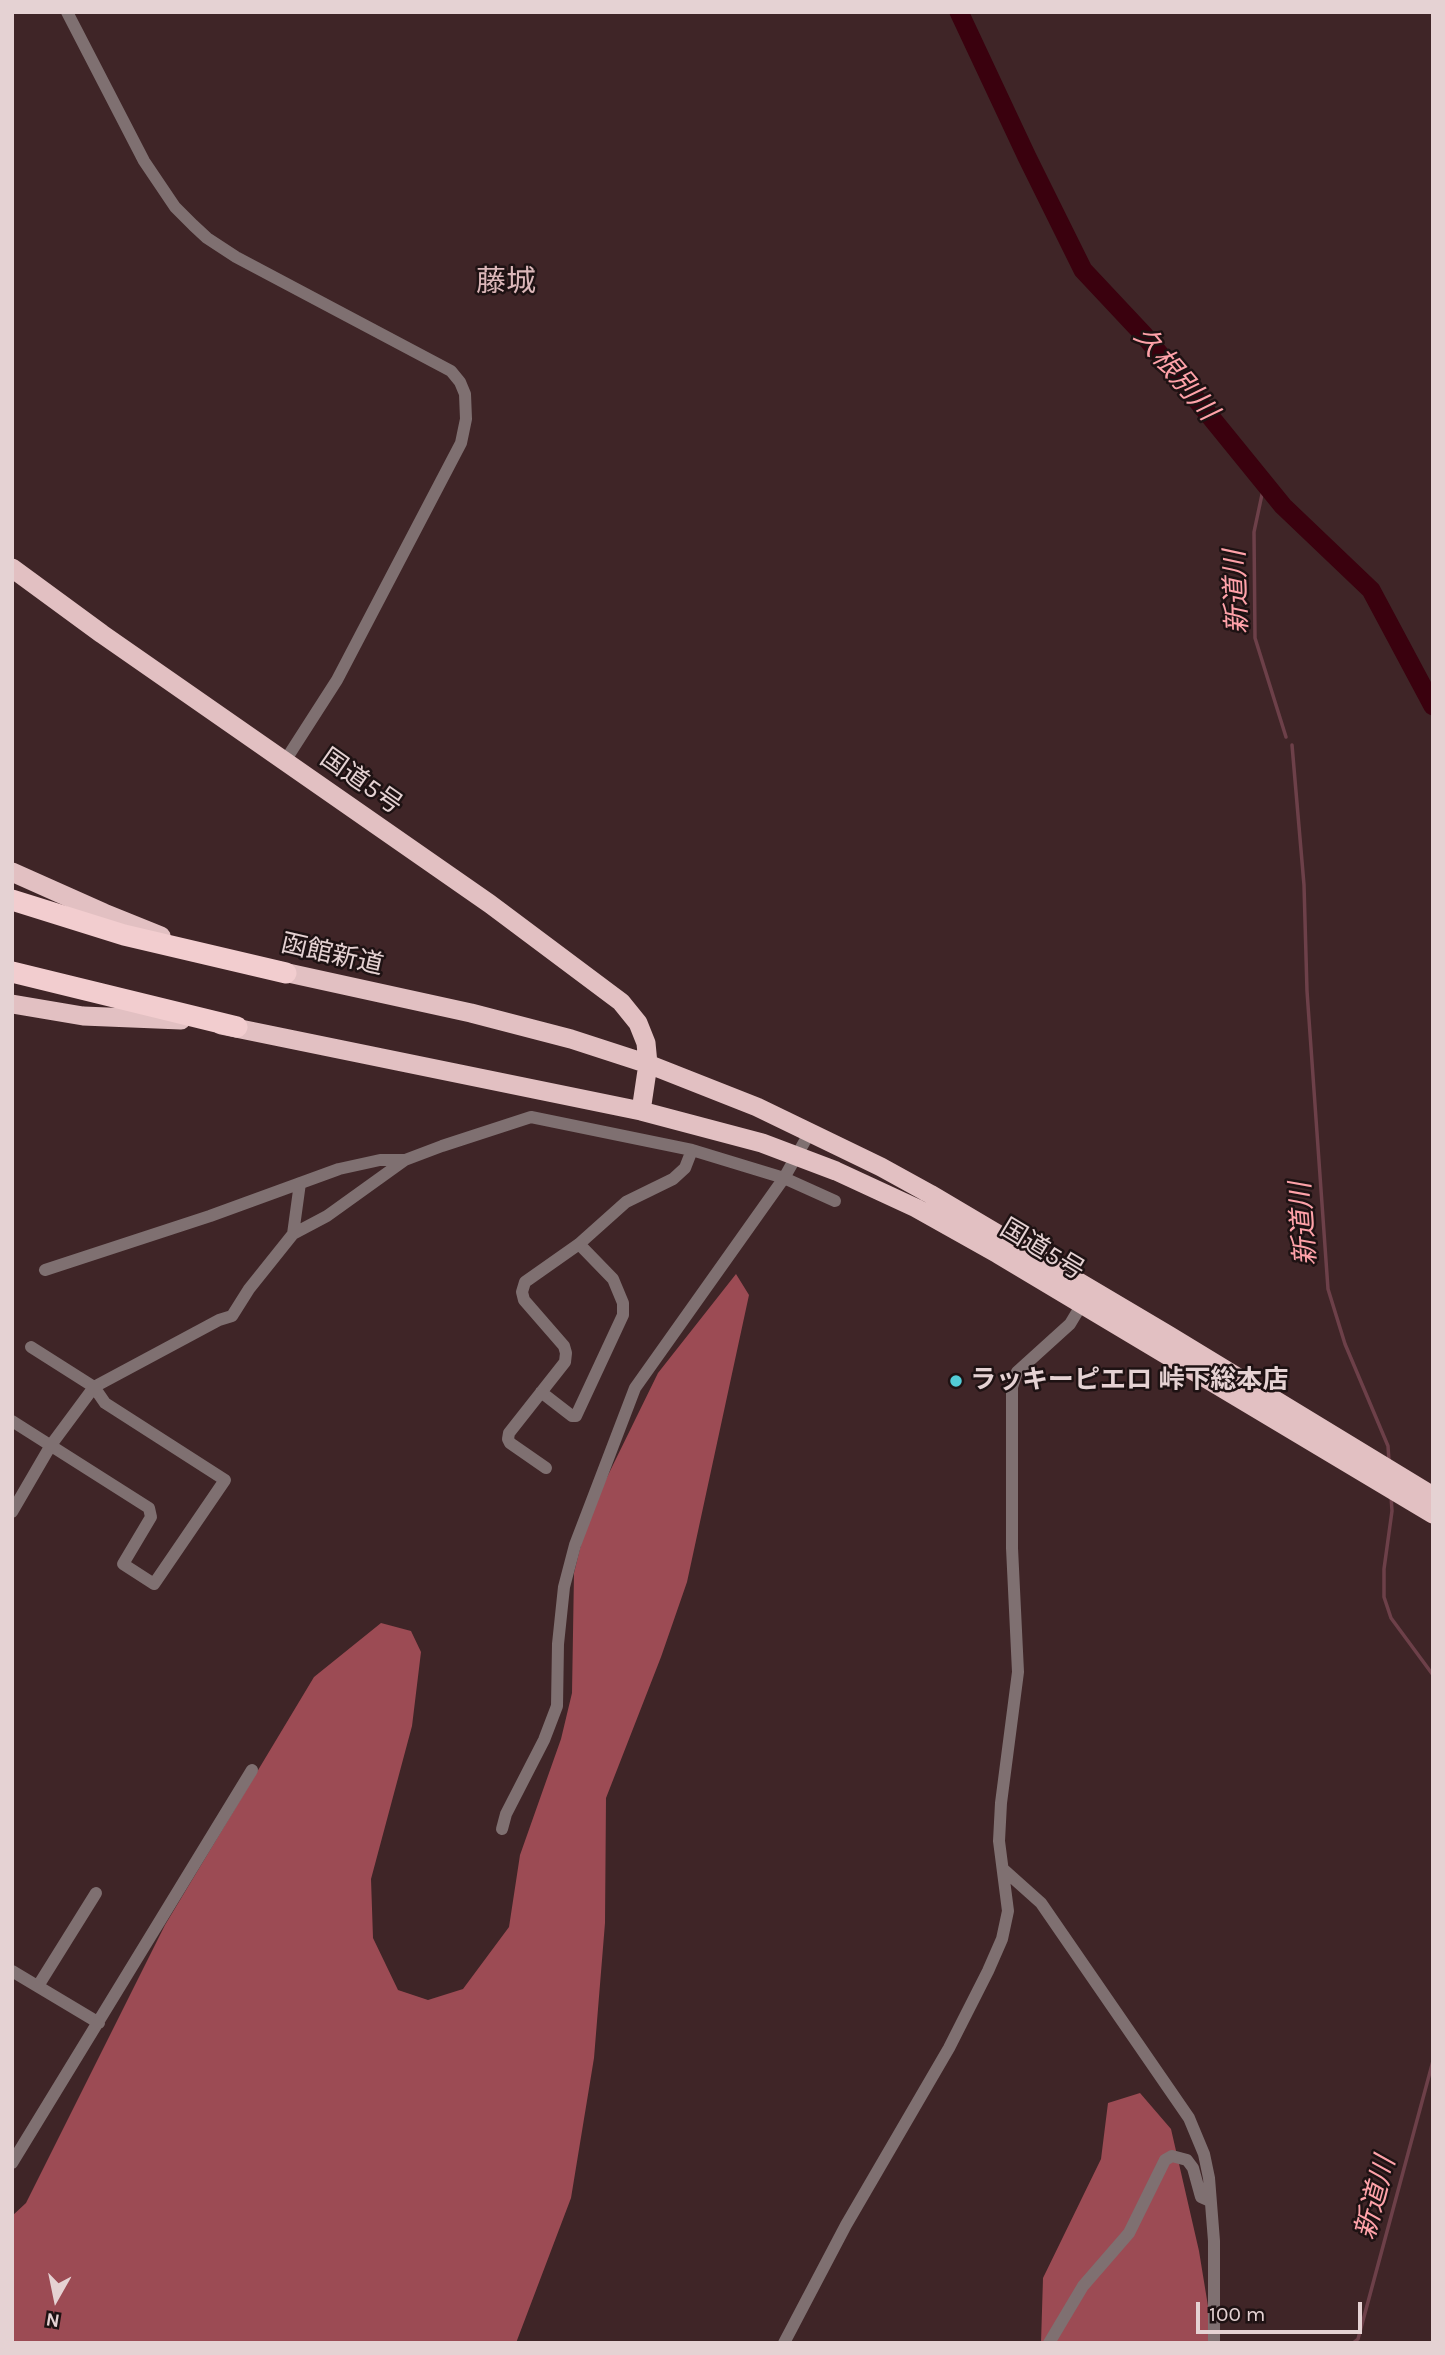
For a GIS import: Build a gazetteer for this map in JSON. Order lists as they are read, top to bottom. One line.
{"streets":{"highway":["国道5号","函館新道"]},"crossings":[["国道5号","函館新道"]],"districts":["藤城"],"water":["久根別川","新道川"],"places":["ラッキーピエロ 峠下総本店"],"scale_bar":"100 m","north":"bottom"}
